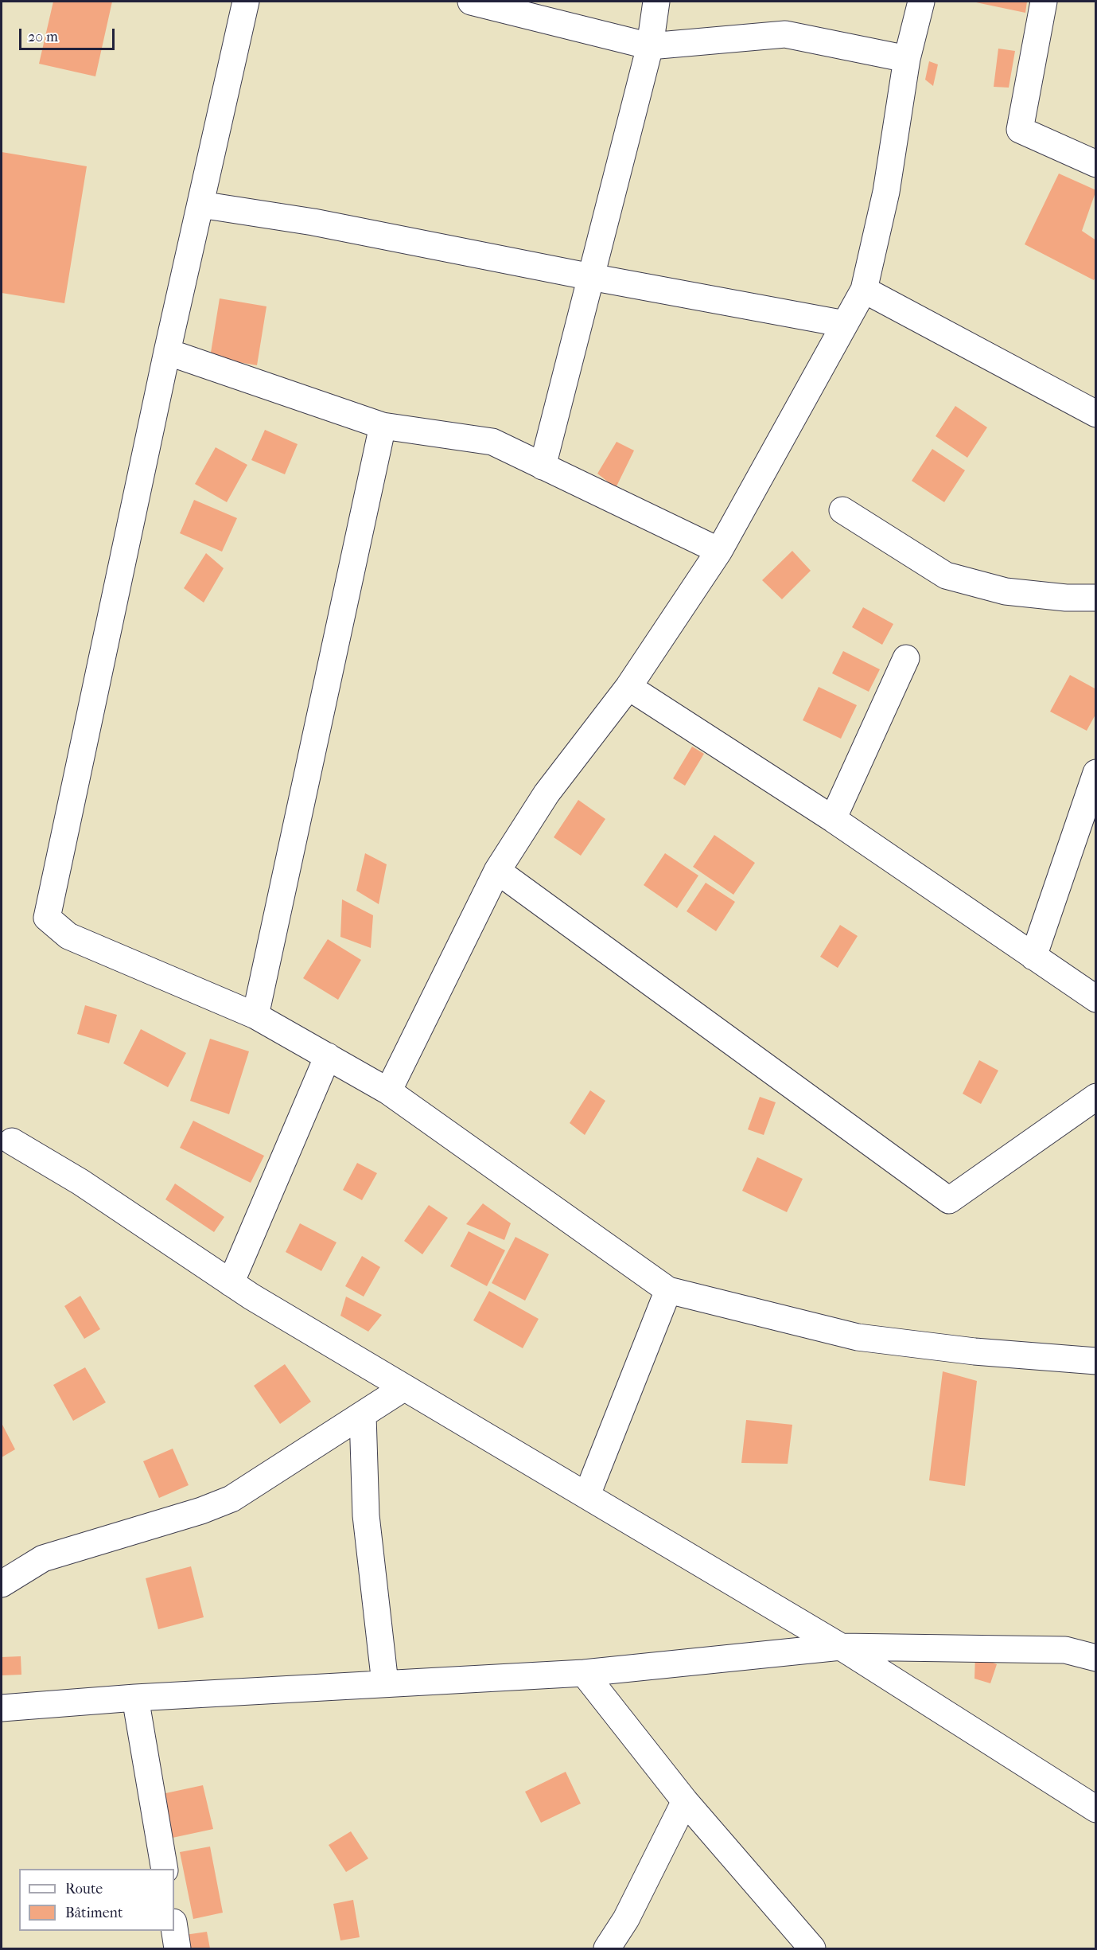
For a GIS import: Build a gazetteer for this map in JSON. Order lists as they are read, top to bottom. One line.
{"legend":["Route","Bâtiment"],"scale_bar":"20 m"}
